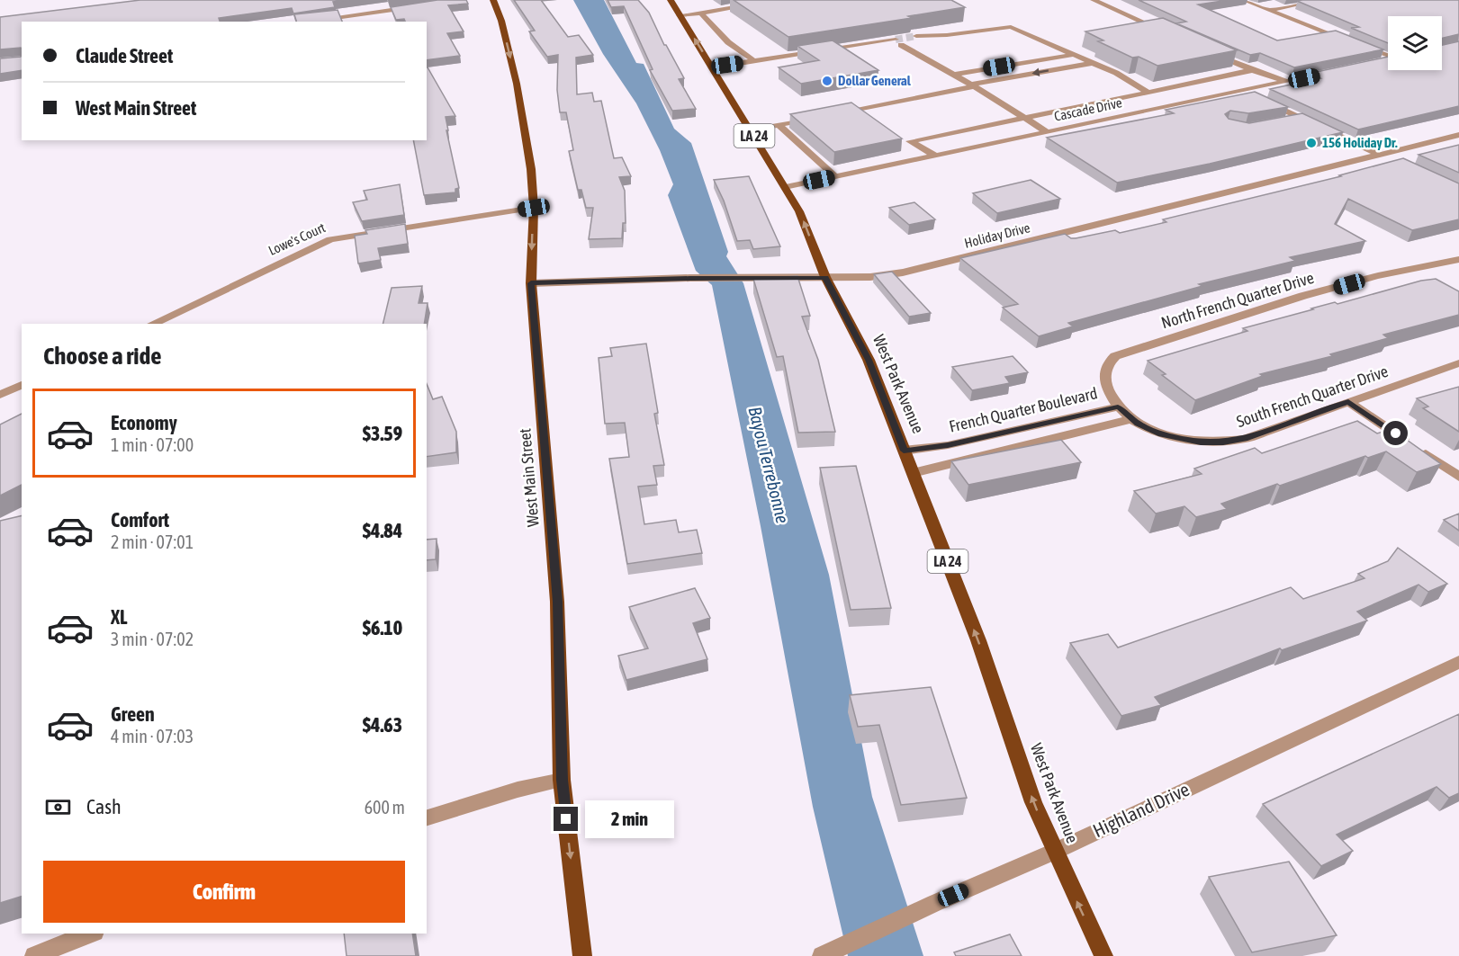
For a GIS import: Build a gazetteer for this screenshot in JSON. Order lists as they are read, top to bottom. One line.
{"streets":{"main road":["LA 24","West Park Avenue","West Main Street"],"street":["Cascade Drive","Holiday Drive","Lowe's Court","North French Quarter Drive","South French Quarter Drive","French Quarter Boulevard","Highland Drive"]},"crossings":[["Cascade Drive","West Park Avenue"],["Holiday Drive","West Park Avenue"],["Holiday Drive","West Main Street"],["Lowe's Court","West Main Street"],["North French Quarter Drive","South French Quarter Drive"],["North French Quarter Drive","French Quarter Boulevard"],["West Park Avenue","French Quarter Boulevard"],["West Park Avenue","Highland Drive"],["South French Quarter Drive","French Quarter Boulevard"]],"one_way":["West Park Avenue","West Main Street"],"water":["Bayou Terrebonne"],"places":["Dollar General","156 Holiday Dr."],"page":{"banner":["Claude Street","West Main Street"],"heading":"Choose a ride","list":[{"name":"Economy","note":"1 min · 07:00","value":"$3.59"},{"name":"Comfort","note":"2 min · 07:01","value":"$4.84"},{"name":"XL","note":"3 min · 07:02","value":"$6.10"},{"name":"Green","note":"4 min · 07:03","value":"$4.63"}],"pay":["Cash","600 m"],"bubble":"2 min","buttons":"Confirm"}}
